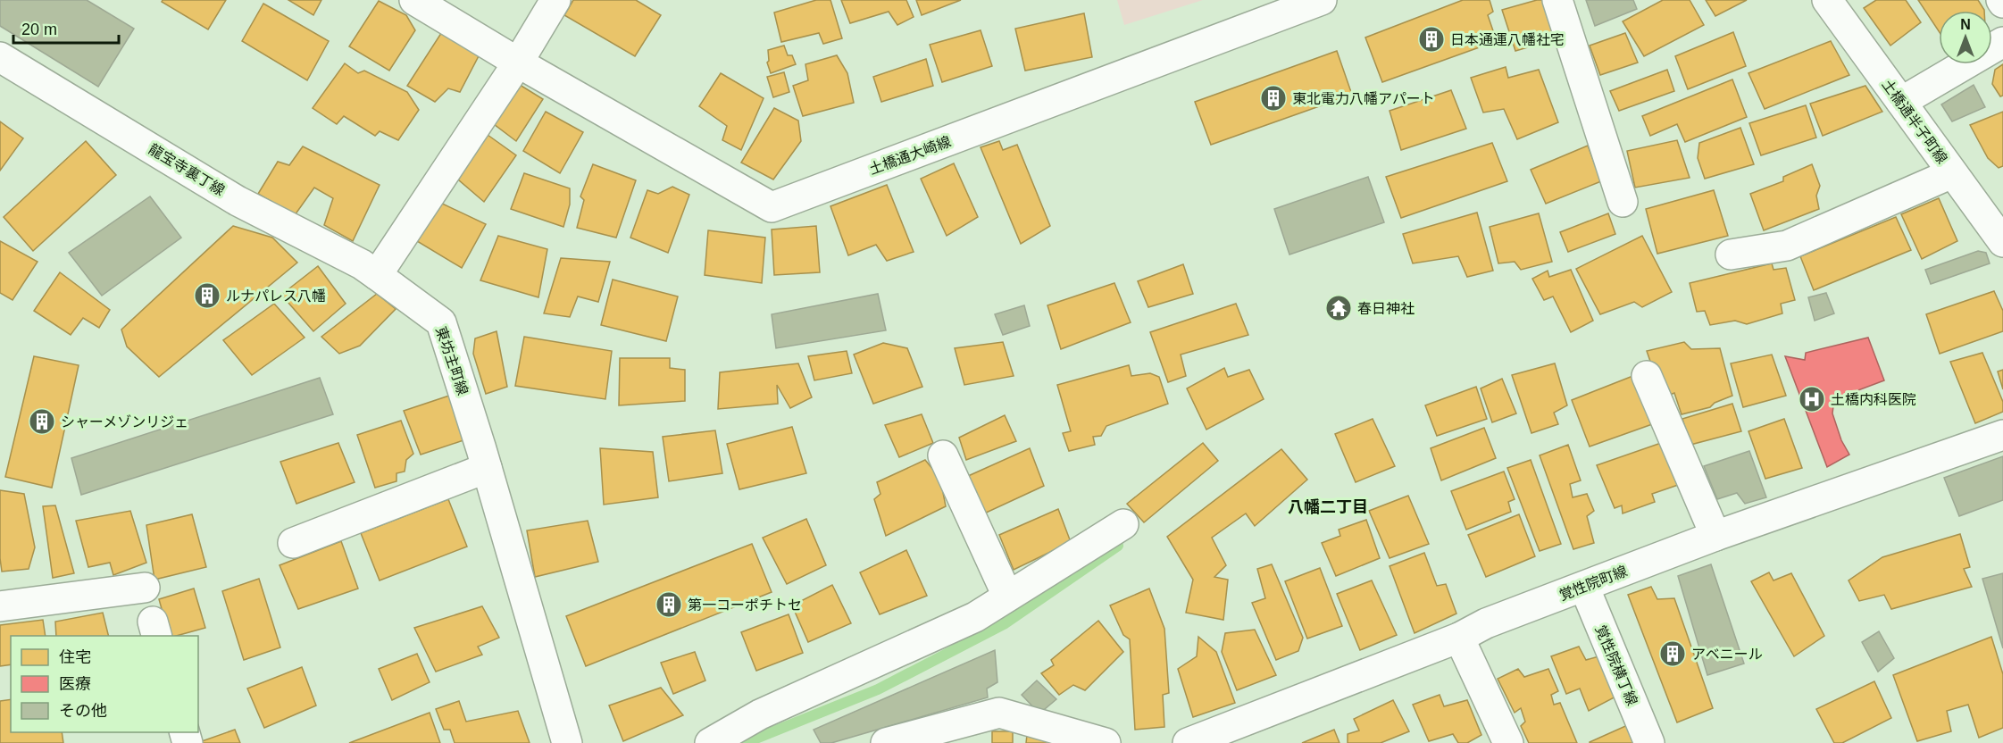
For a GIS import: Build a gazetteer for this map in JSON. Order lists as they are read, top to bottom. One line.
{"streets":{"street":["土橋通半子町線","土橋通大崎線","龍宝寺裏丁線","東坊主町線","覚性院町線","覚性院横丁線"]},"crossings":[["龍宝寺裏丁線","東坊主町線"],["覚性院町線","覚性院横丁線"]],"districts":["八幡二丁目"],"places":{"building":["日本通運八幡社宅","東北電力八幡アパート","ルナパレス八幡","シャーメゾンリジェ","第一コーポチトセ","アベニール"],"temple":["春日神社"],"hospital":["土橋内科医院"]},"legend":["住宅","医療","その他"],"scale_bar":"20 m","north":"top"}
